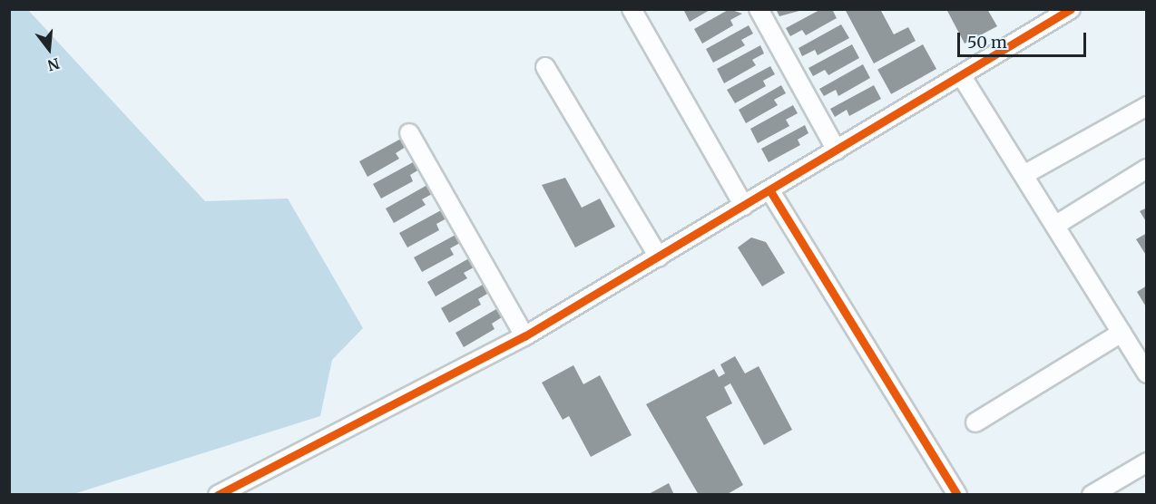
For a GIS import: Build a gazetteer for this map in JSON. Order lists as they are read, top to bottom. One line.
{"scale_bar":"50 m","north":"bottom"}
